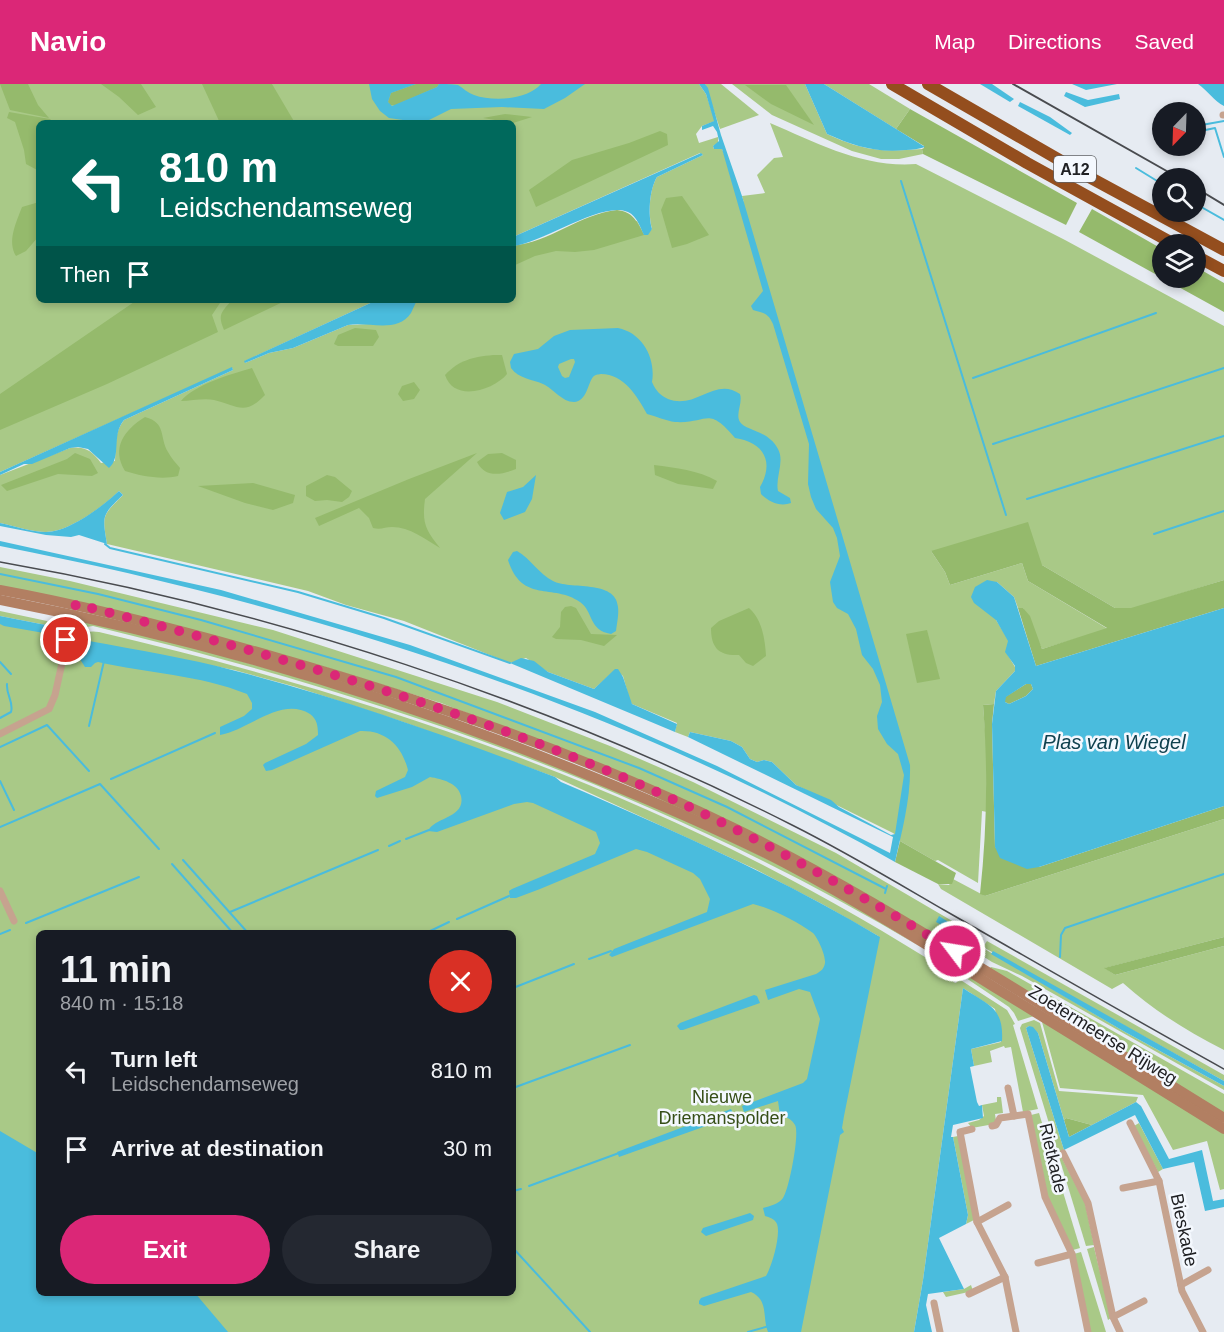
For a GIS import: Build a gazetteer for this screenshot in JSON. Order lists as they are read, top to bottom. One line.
{"streets":{"highway":["A12"],"main road":["Zoetermeerse Rijweg"],"street":["Rietkade","Bieskade"]},"water":["Plas van Wiegel"],"parks":["Nieuwe Driemanspolder"],"north":"bottom left","page":{"header":"Navio","nav":["Map","Directions","Saved"],"turn":["810 m","Leidschendamseweg"],"then":"Then","heading":["11 min","840 m · 15:18"],"list":[{"name":"Turn left","note":"Leidschendamseweg","value":"810 m"},{"name":"Arrive at destination","value":"30 m"}],"buttons":["Exit","Share"]}}
